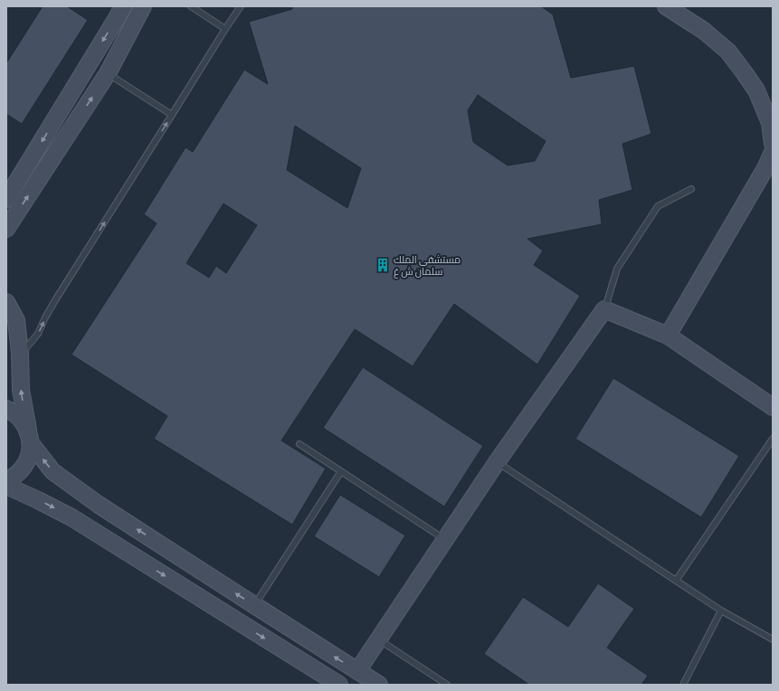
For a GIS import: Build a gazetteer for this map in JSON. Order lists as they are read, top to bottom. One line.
{"places":{"building":["مستشفى الملك سلمان ش غ"]}}
